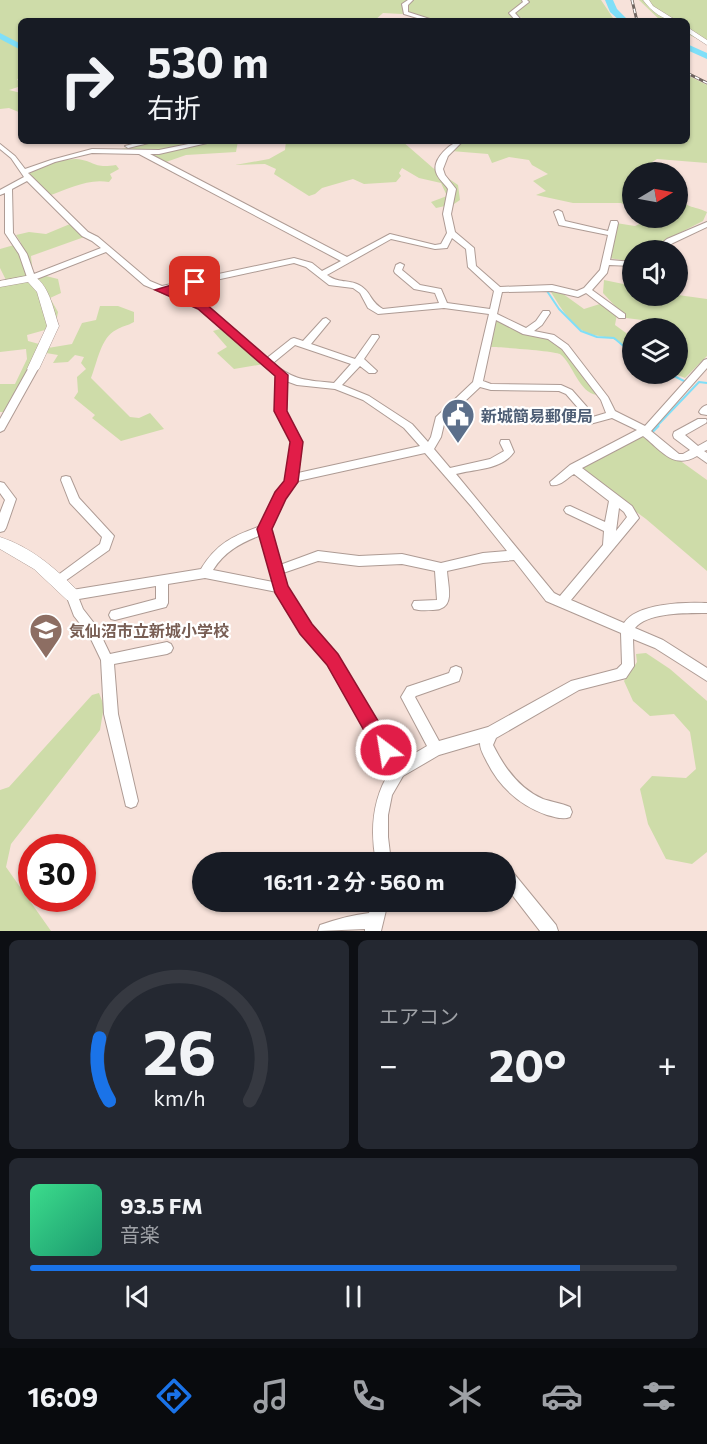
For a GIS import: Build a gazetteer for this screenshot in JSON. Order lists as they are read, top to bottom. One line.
{"places":{"public building":["新城簡易郵便局"],"school or university":["気仙沼市立新城小学校"]},"north":"right","page":{"turn":["530 m","右折"],"limit":"30","trip":"16:11 · 2 分 · 560 m","tile":"エアコン","heat":["−","20°","+"],"song":["93.5 FM","音楽"],"tabs":"16:09","gauge":["26","km/h"]}}
